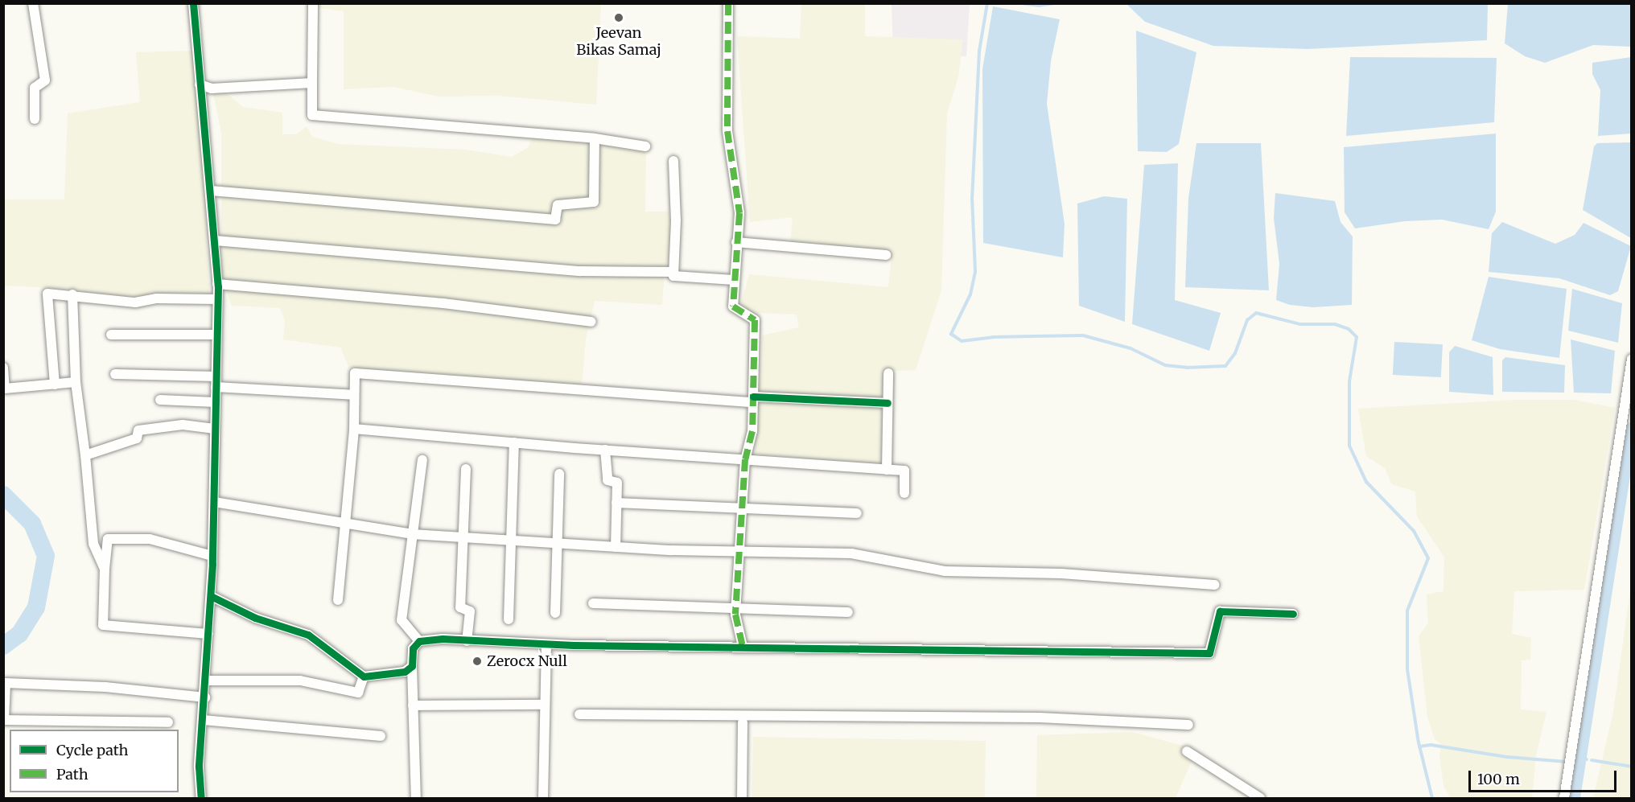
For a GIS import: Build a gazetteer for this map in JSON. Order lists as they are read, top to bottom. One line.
{"places":["Jeevan Bikas Samaj","Zerocx Null"],"legend":["Cycle path","Path"],"scale_bar":"100 m"}
